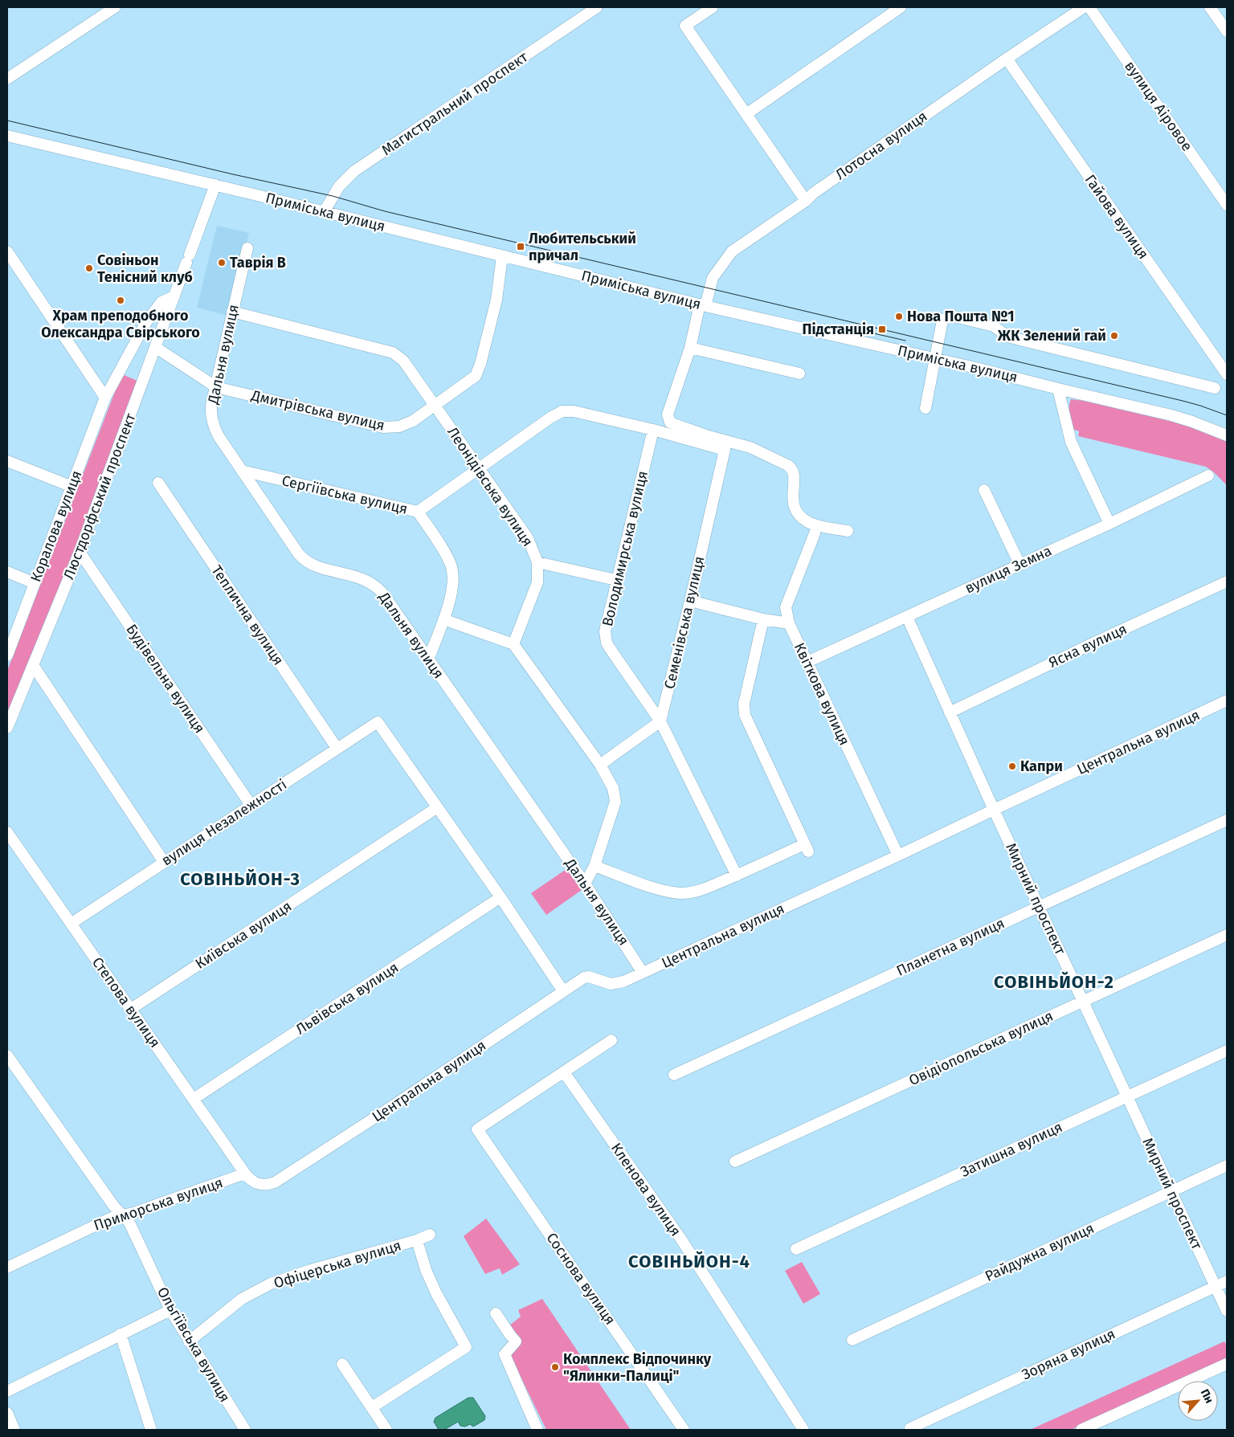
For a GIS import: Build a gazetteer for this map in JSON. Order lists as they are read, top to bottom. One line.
{"streets":{"street":["Магистральний проспект","вулиця Аіровое","Лотосна вулиця","Приміська вулиця","Гайова вулиця","Дальня вулиця","Дмитрівська вулиця","Леонідівська вулиця","Сергіївська вулиця","Люстдорфський проспект","Коралова вулиця","Володимирська вулиця","вулиця Земна","Теплична вулиця","Семенівська вулиця","Ясна вулиця","Будівельна вулиця","Квіткова вулиця","Центральна вулиця","вулиця Незалежності","Мирний проспект","Київська вулиця","Планетна вулиця","Львівська вулиця","Степова вулиця","Овідіопольська вулиця","Затишна вулиця","Кленова вулиця","Приморська вулиця","Райдужна вулиця","Офіцерська вулиця","Соснова вулиця","Ольгіївська вулиця","Зоряна вулиця"]},"crossings":[["Магистральний проспект","Приміська вулиця"],["Лотосна вулиця","Приміська вулиця"],["Лотосна вулиця","Гайова вулиця"],["Приміська вулиця","Дмитрівська вулиця"],["Приміська вулиця","Люстдорфський проспект"],["Дальня вулиця","Дмитрівська вулиця"],["Дальня вулиця","Леонідівська вулиця"],["Дальня вулиця","Сергіївська вулиця"],["Дальня вулиця","Центральна вулиця"],["Дмитрівська вулиця","Леонідівська вулиця"],["Дмитрівська вулиця","Люстдорфський проспект"],["Леонідівська вулиця","Сергіївська вулиця"],["Сергіївська вулиця","Володимирська вулиця"],["Сергіївська вулиця","Семенівська вулиця"],["Люстдорфський проспект","Коралова вулиця"],["Люстдорфський проспект","Будівельна вулиця"],["Володимирська вулиця","Семенівська вулиця"],["вулиця Земна","Квіткова вулиця"],["вулиця Земна","Мирний проспект"],["Теплична вулиця","вулиця Незалежності"],["Ясна вулиця","Мирний проспект"],["Будівельна вулиця","вулиця Незалежності"],["Квіткова вулиця","Центральна вулиця"],["Центральна вулиця","Мирний проспект"],["Центральна вулиця","Степова вулиця"],["Центральна вулиця","Приморська вулиця"],["вулиця Незалежності","Київська вулиця"],["вулиця Незалежності","Степова вулиця"],["Мирний проспект","Планетна вулиця"],["Мирний проспект","Овідіопольська вулиця"],["Мирний проспект","Затишна вулиця"],["Мирний проспект","Райдужна вулиця"],["Мирний проспект","Зоряна вулиця"],["Київська вулиця","Степова вулиця"],["Львівська вулиця","Степова вулиця"],["Степова вулиця","Приморська вулиця"],["Кленова вулиця","Соснова вулиця"],["Приморська вулиця","Ольгіївська вулиця"],["Офіцерська вулиця","Ольгіївська вулиця"]],"districts":["СОВІНЬЙОН-3","СОВІНЬЙОН-2","СОВІНЬЙОН-4"],"places":{"transit":["Любительський причал","Підстанція"],"other":["Таврія В","Совіньон Тенісний клуб","Храм преподобного Олександра Свірського","Нова Пошта №1","ЖК Зелений гай","Капри","Комплекс Відпочинку \"Ялинки-Палиці\""]},"north":"top right"}
